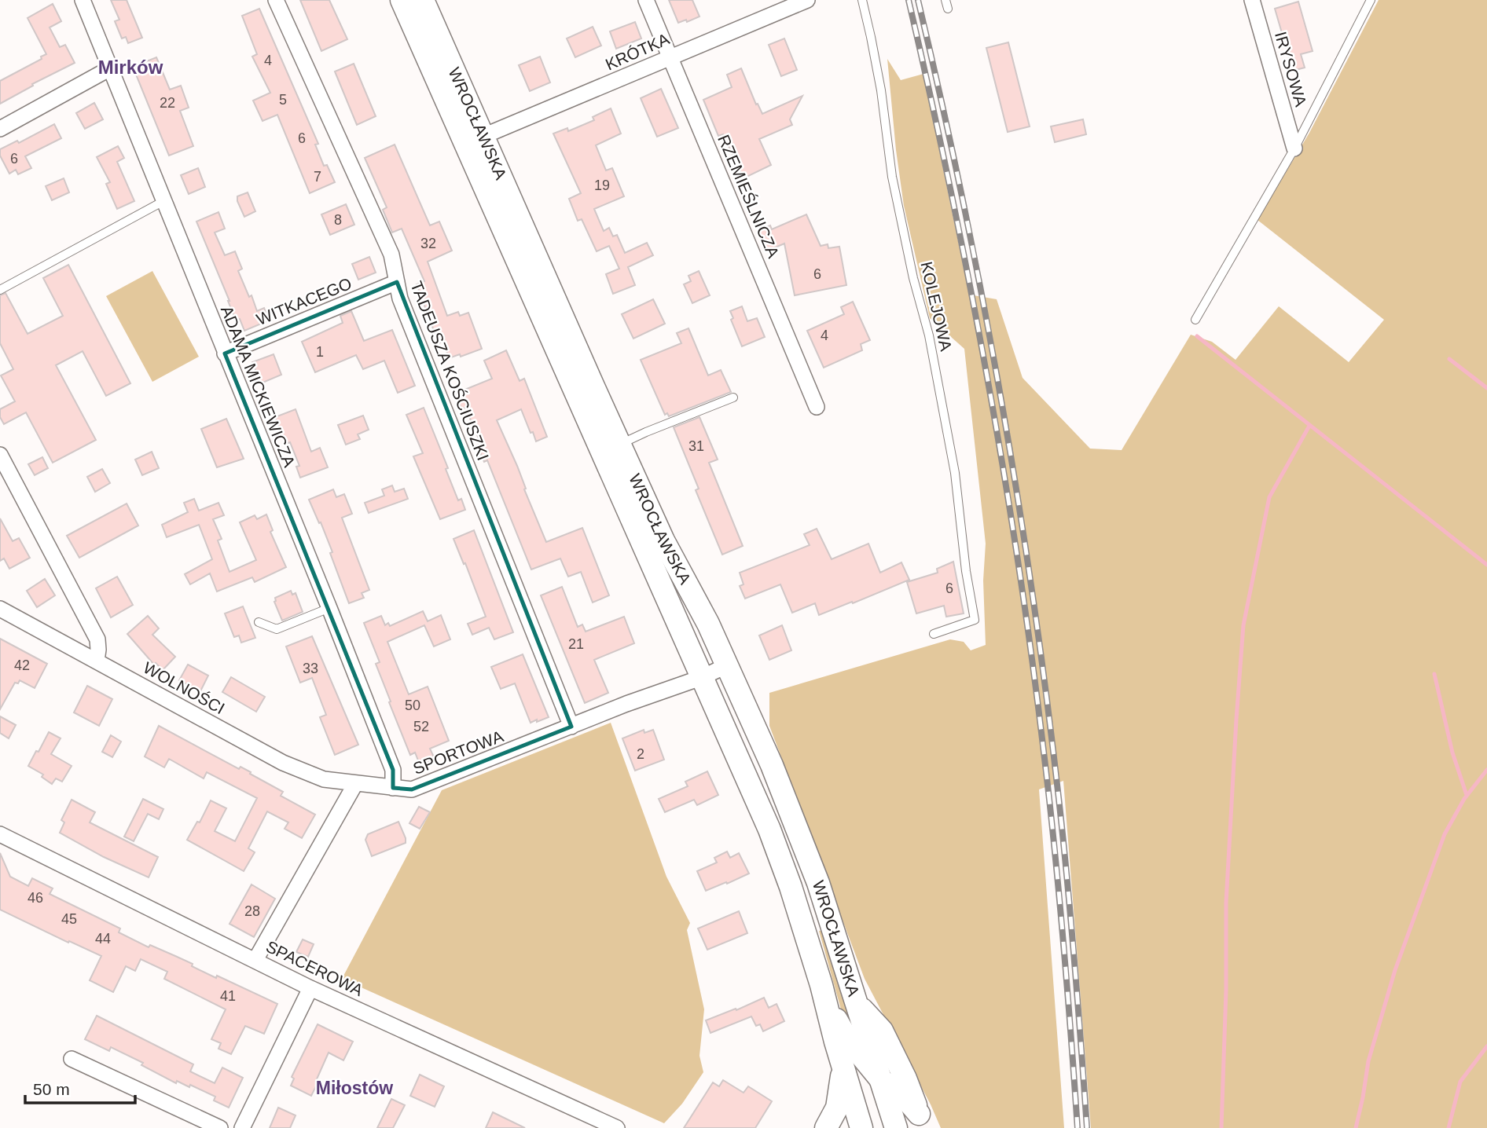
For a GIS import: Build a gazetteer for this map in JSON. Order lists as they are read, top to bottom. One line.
{"streets":{"main road":["WROCŁAWSKA"],"street":["KRÓTKA","IRYSOWA","RZEMIEŚLNICZA","WITKACEGO","TADEUSZA KOŚCIUSZKI","ADAMA MICKIEWICZA","WOLNOŚCI","SPORTOWA","SPACEROWA"],"lane":["KOLEJOWA"]},"crossings":[["KRÓTKA","WROCŁAWSKA"],["KRÓTKA","RZEMIEŚLNICZA"],["WROCŁAWSKA","SPORTOWA"],["WITKACEGO","TADEUSZA KOŚCIUSZKI"],["WITKACEGO","ADAMA MICKIEWICZA"],["TADEUSZA KOŚCIUSZKI","SPORTOWA"],["ADAMA MICKIEWICZA","SPORTOWA"],["WOLNOŚCI","SPORTOWA"]],"districts":["Mirków","Miłostów"],"house_numbers":["4","5","22","6","6","7","19","8","32","6","4","1","31","6","21","42","33","50","52","2","46","28","45","44","41"],"scale_bar":"50 m"}
